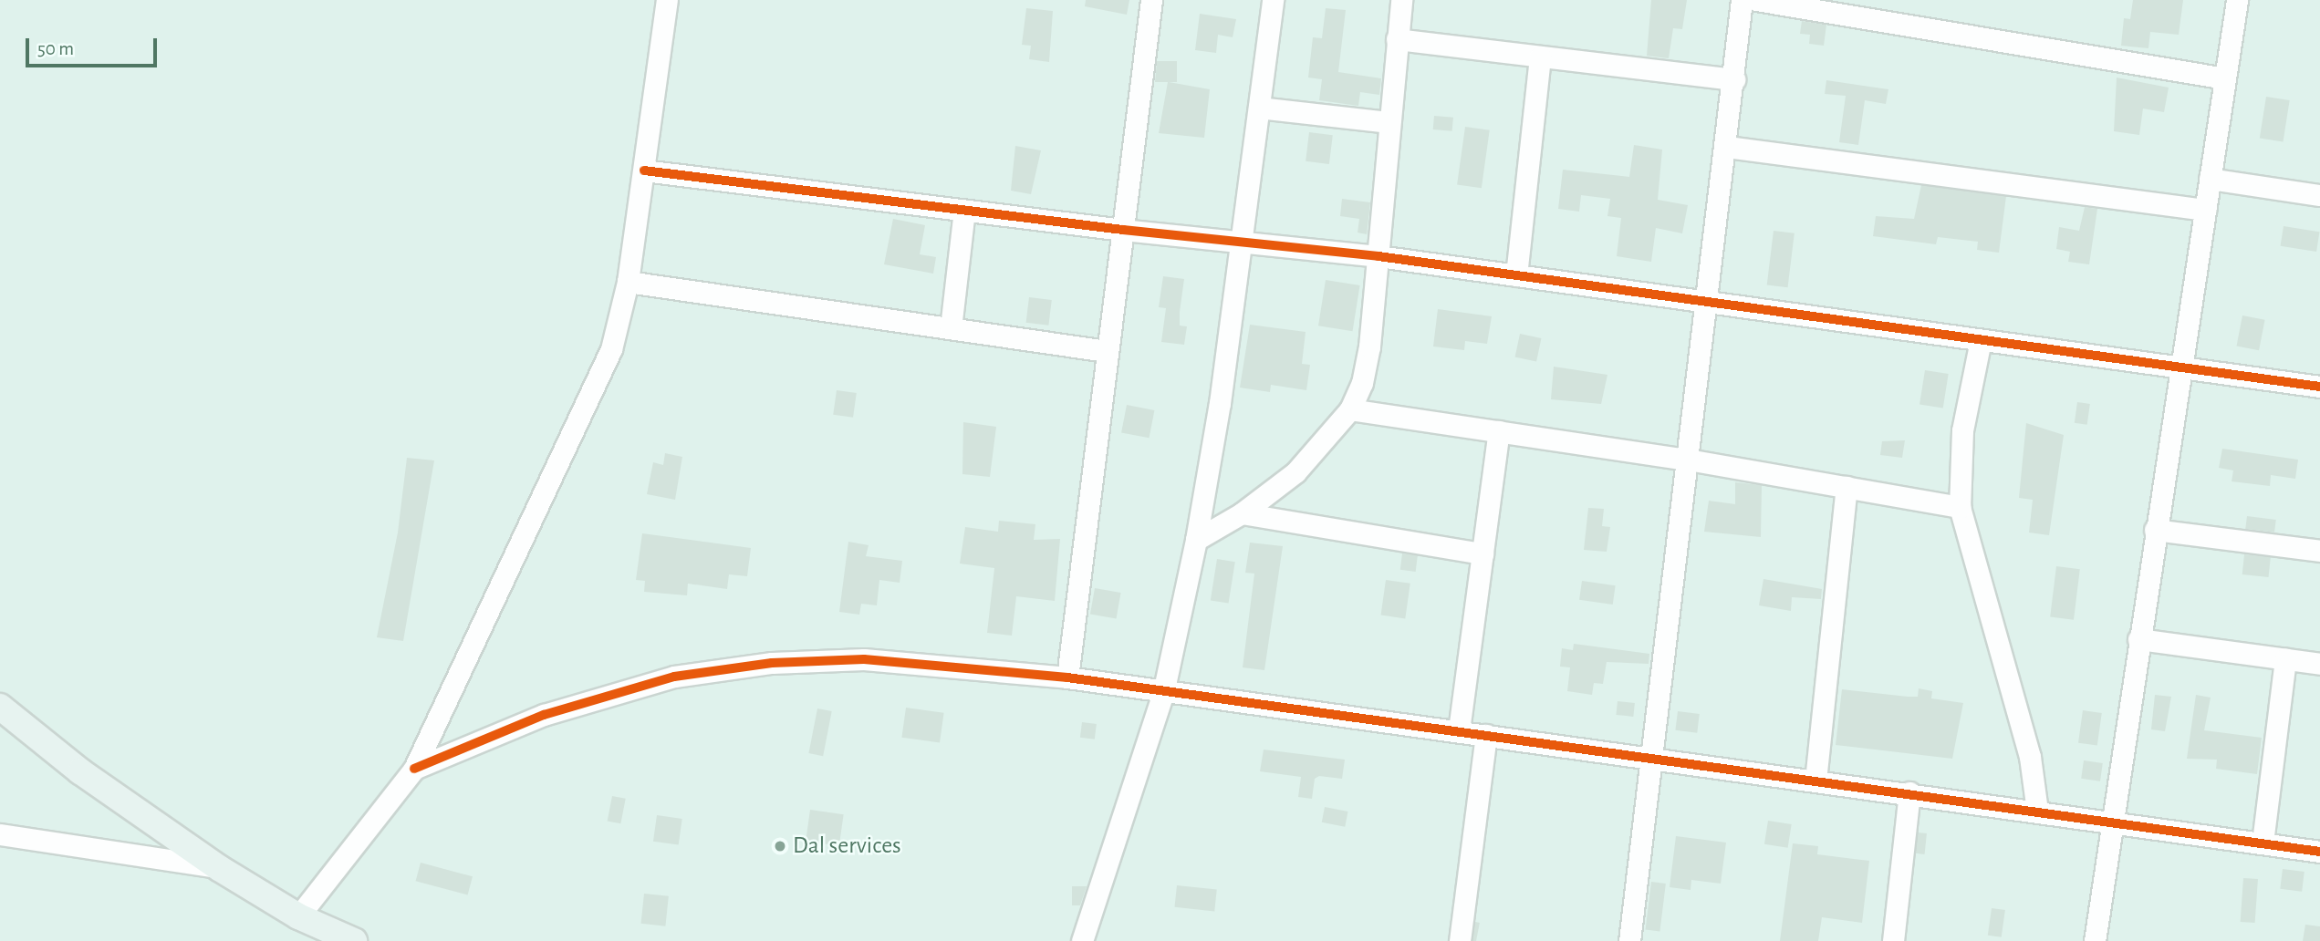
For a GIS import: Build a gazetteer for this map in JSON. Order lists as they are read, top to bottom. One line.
{"places":["Dal services"],"scale_bar":"50 m"}
